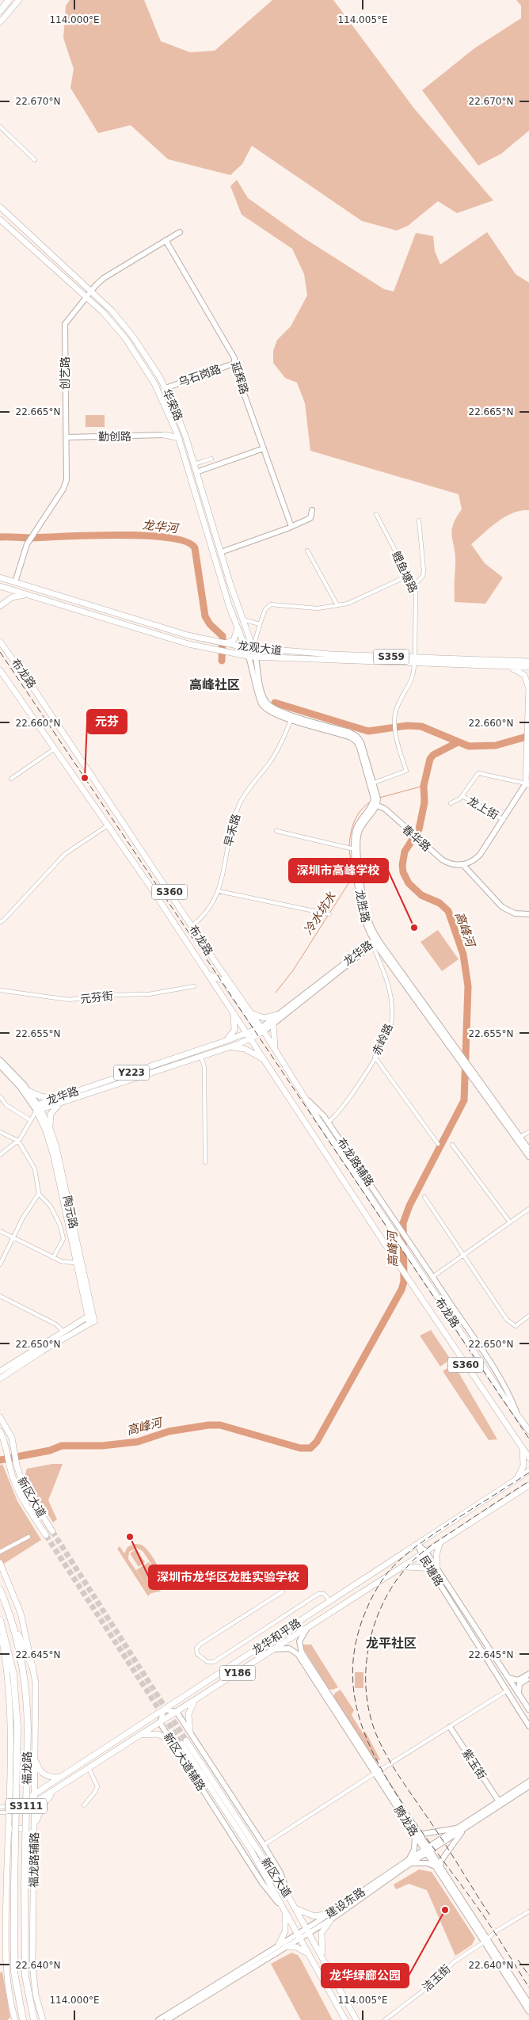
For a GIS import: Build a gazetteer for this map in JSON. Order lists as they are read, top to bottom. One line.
{"streets":{"highway":["福龙路","S3111"],"main road":["创艺路","乌石岗路","延辉路","华荣路","勤创路","龙观大道","S359","布龙路","春华路","S360","龙胜路","龙华路","Y223","布龙路辅路","陶元路","新区大道","民塘路","龙华和平路","Y186","新区大道辅路","紫玉街","腾龙路","福龙路辅路","建设东路"],"street":["鲤鱼塘路","龙上街","早禾路","元芬街","赤岭路","洁玉街"]},"crossings":[["创艺路","延辉路"],["创艺路","华荣路"],["创艺路","勤创路"],["创艺路","龙观大道"],["乌石岗路","延辉路"],["乌石岗路","华荣路"],["华荣路","龙观大道"],["鲤鱼塘路","龙观大道"],["布龙路","早禾路"],["布龙路","龙华路"],["布龙路","布龙路辅路"],["春华路","龙胜路"],["龙胜路","龙华路"],["龙胜路","赤岭路"],["龙华路","赤岭路"],["龙华路","陶元路"],["赤岭路","布龙路辅路"],["新区大道","新区大道辅路"],["新区大道","建设东路"],["民塘路","龙华和平路"],["龙华和平路","新区大道辅路"],["龙华和平路","腾龙路"],["龙华和平路","福龙路辅路"],["紫玉街","建设东路"],["腾龙路","建设东路"],["腾龙路","洁玉街"]],"districts":["高峰社区","龙平社区"],"water":["龙华河","冷水坑水","高峰河"],"places":["元芬","深圳市高峰学校","深圳市龙华区龙胜实验学校","龙华绿廊公园"],"coordinates":["114.000°E","114.005°E","22.670°N","22.665°N","22.660°N","22.655°N","22.650°N","22.645°N","22.640°N"]}
